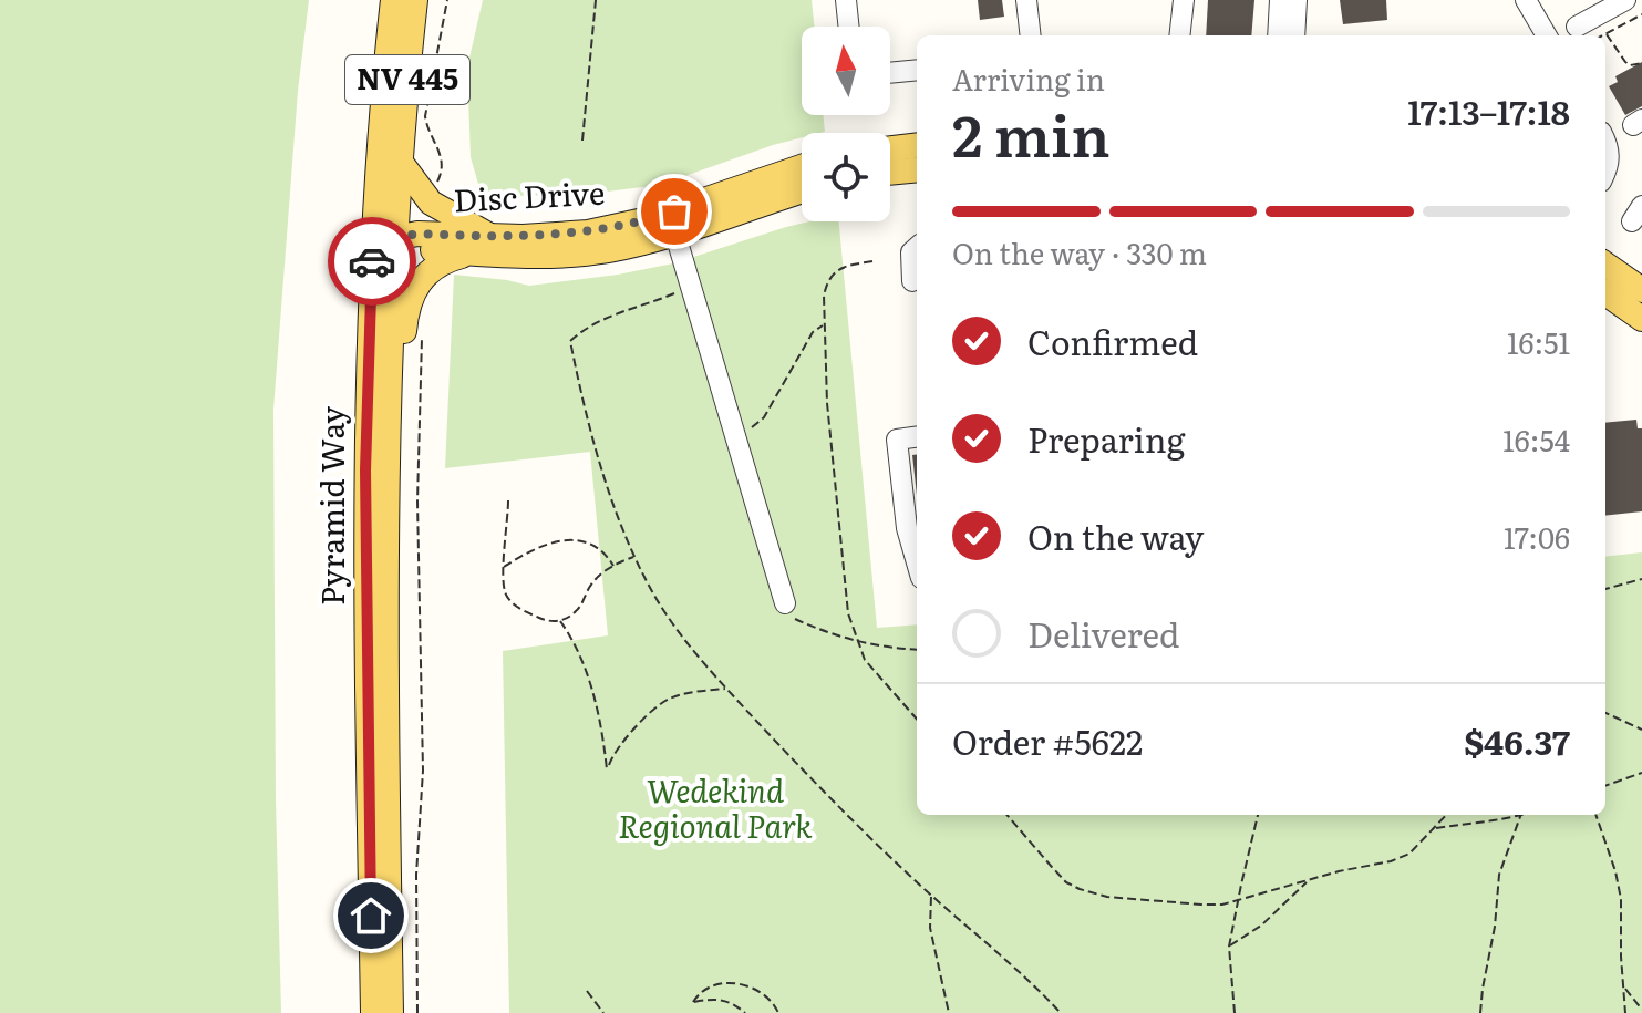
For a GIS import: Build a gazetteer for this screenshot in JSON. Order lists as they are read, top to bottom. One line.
{"streets":{"main road":["NV 445","Disc Drive","Pyramid Way"]},"crossings":[["Disc Drive","Pyramid Way"]],"parks":["Wedekind Regional Park"],"north":"top","page":{"heading":["2 min","Arriving in","17:13–17:18"],"panel":["Order #5622","$46.37"],"bar":"On the way · 330 m","list":[["Confirmed","16:51"],["Preparing","16:54"],["On the way","17:06"],"Delivered"]}}
